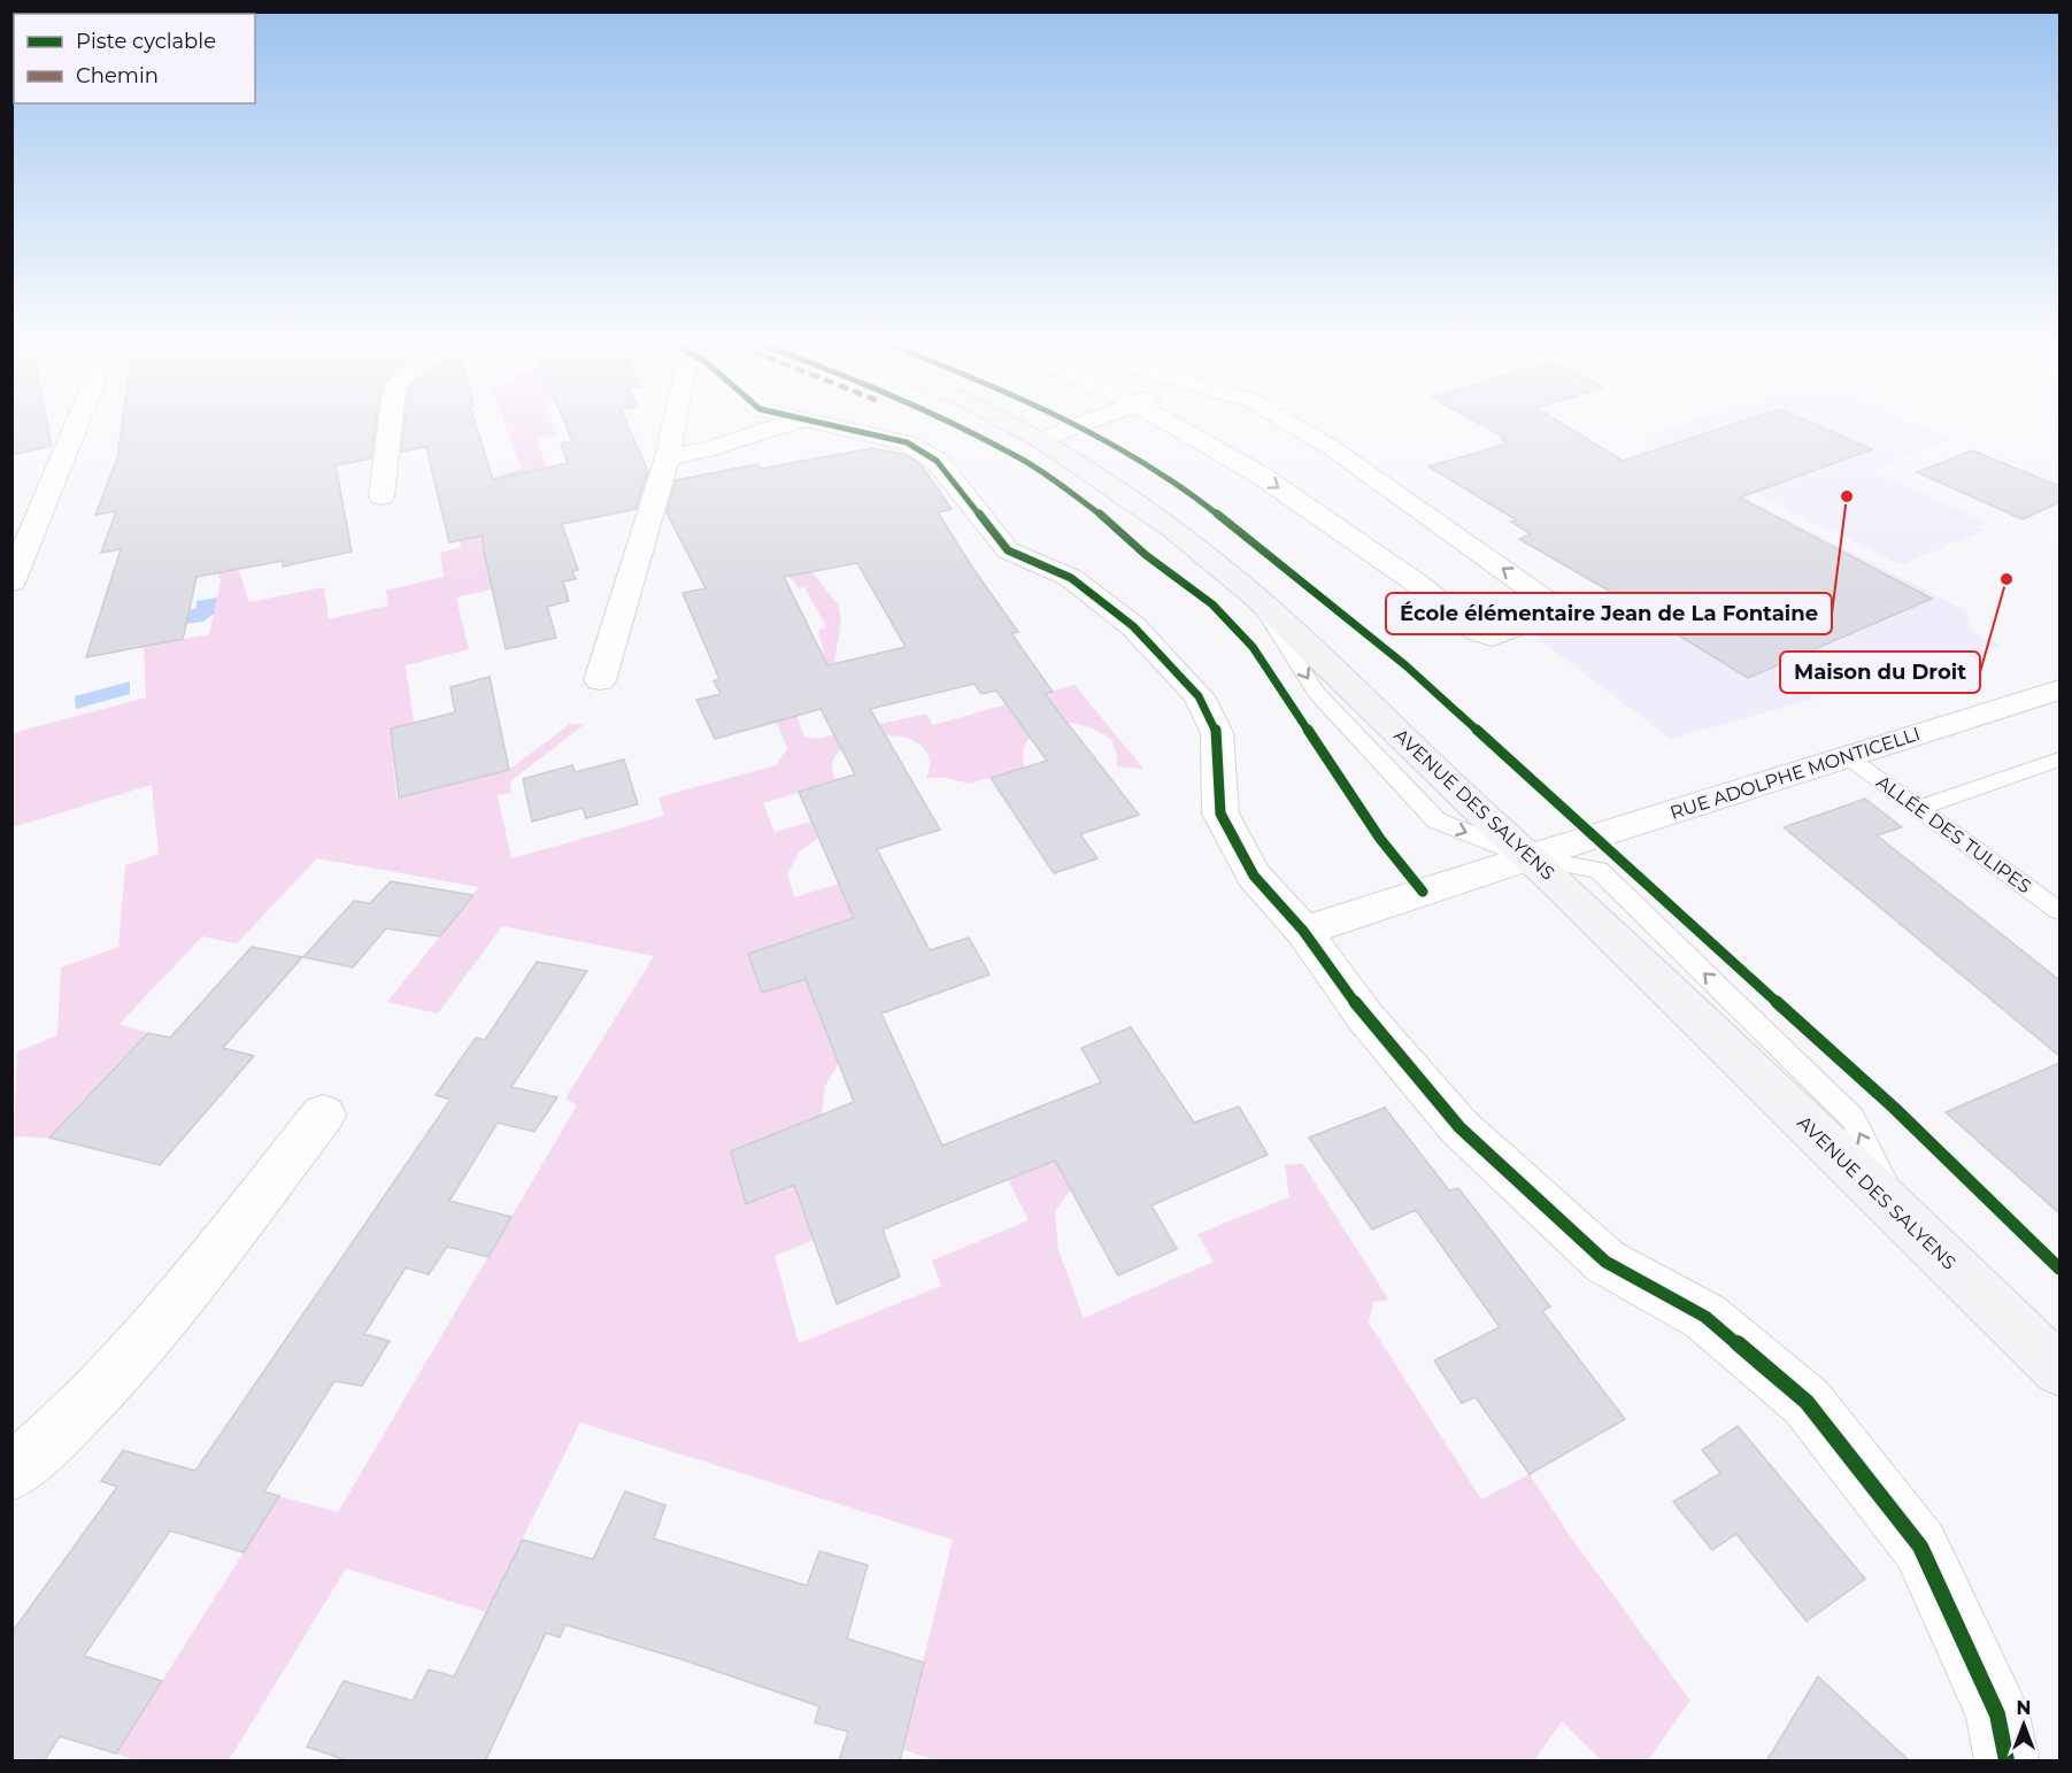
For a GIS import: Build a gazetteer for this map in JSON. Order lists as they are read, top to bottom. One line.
{"streets":{"main road":["AVENUE DES SALYENS"],"street":["RUE ADOLPHE MONTICELLI"],"lane":["ALLÉE DES TULIPES"]},"crossings":[["RUE ADOLPHE MONTICELLI","AVENUE DES SALYENS"],["RUE ADOLPHE MONTICELLI","ALLÉE DES TULIPES"]],"places":["École élémentaire Jean de La Fontaine","Maison du Droit"],"legend":["Piste cyclable","Chemin"],"north":"top"}
